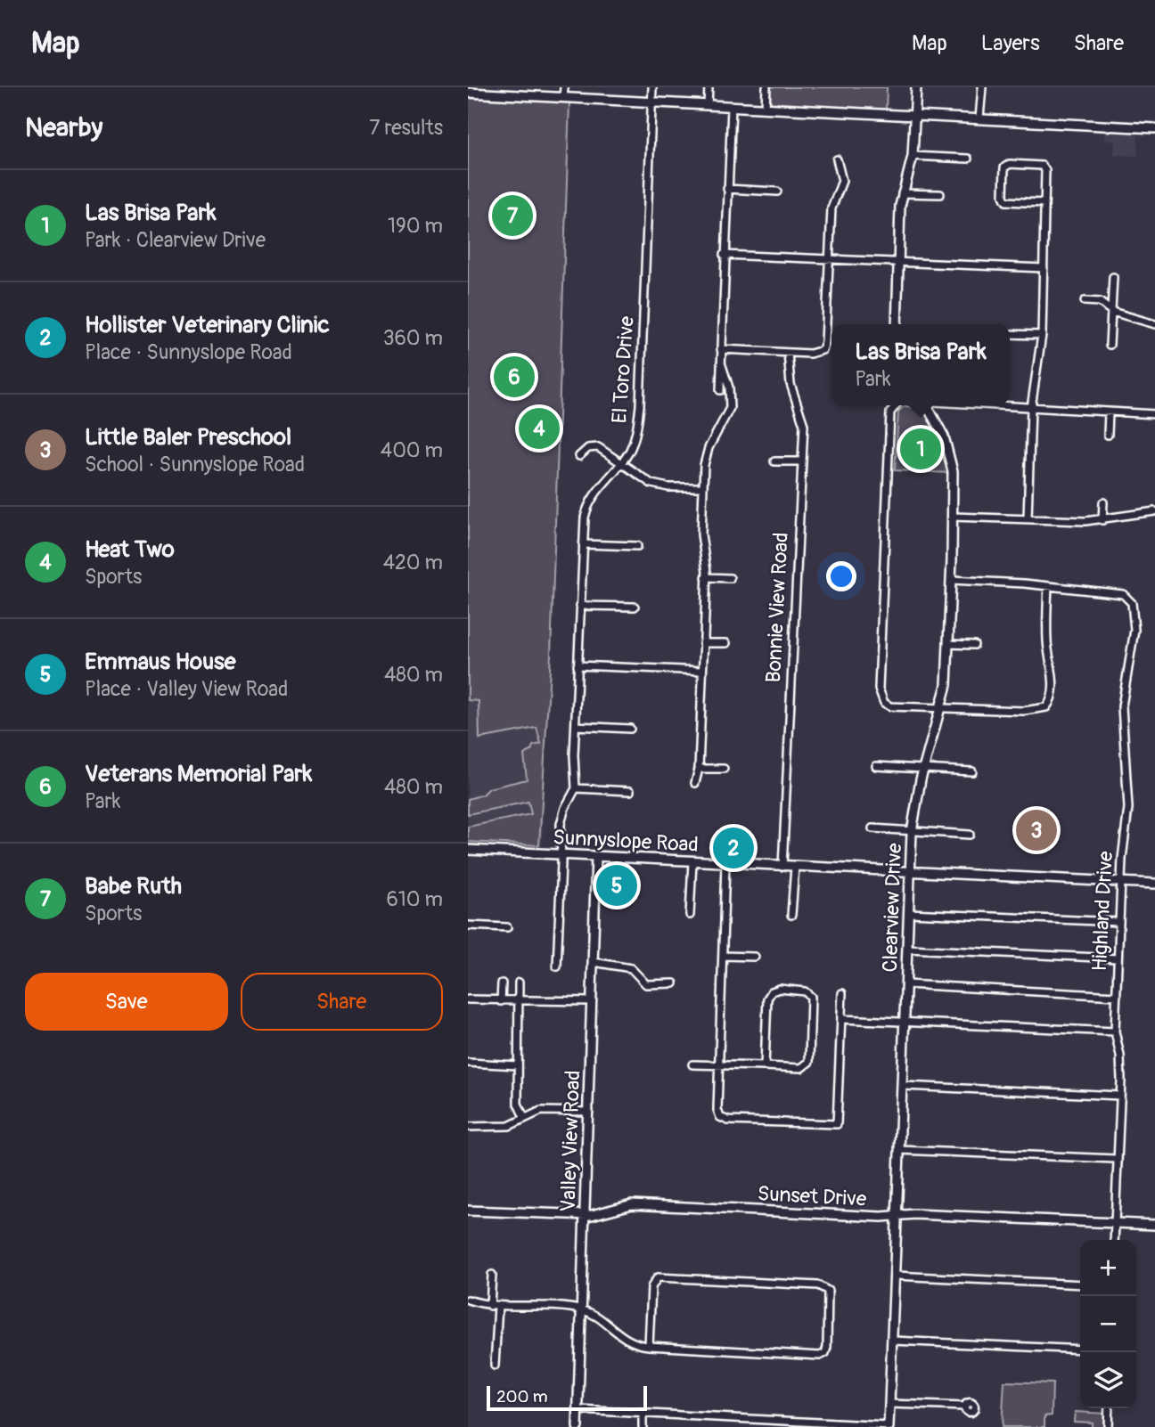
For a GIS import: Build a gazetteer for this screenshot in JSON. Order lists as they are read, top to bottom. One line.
{"streets":{"street":["El Toro Drive","Bonnie View Road","Sunnyslope Road","Clearview Drive","Highland Drive","Valley View Road","Sunset Drive"]},"crossings":[["El Toro Drive","Sunnyslope Road"],["Bonnie View Road","Sunnyslope Road"],["Sunnyslope Road","Clearview Drive"],["Sunnyslope Road","Highland Drive"],["Sunnyslope Road","Valley View Road"],["Clearview Drive","Sunset Drive"],["Highland Drive","Sunset Drive"],["Valley View Road","Sunset Drive"]],"scale_bar":"200 m","page":{"header":"Map","nav":["Map","Layers","Share"],"heading":["Nearby","7 results"],"list":[{"mark":"1","name":"Las Brisa Park","note":"Park · Clearview Drive","value":"190 m"},{"mark":"2","name":"Hollister Veterinary Clinic","note":"Place · Sunnyslope Road","value":"360 m"},{"mark":"3","name":"Little Baler Preschool","note":"School · Sunnyslope Road","value":"400 m"},{"mark":"4","name":"Heat Two","note":"Sports","value":"420 m"},{"mark":"5","name":"Emmaus House","note":"Place · Valley View Road","value":"480 m"},{"mark":"6","name":"Veterans Memorial Park","note":"Park","value":"480 m"},{"mark":"7","name":"Babe Ruth","note":"Sports","value":"610 m"}],"pins":["7","6","4","1","3","2","5"],"popup":["Las Brisa Park","Park"],"buttons":["Save","Share"],"map_buttons":["+","−"],"scale":"200 m"}}
